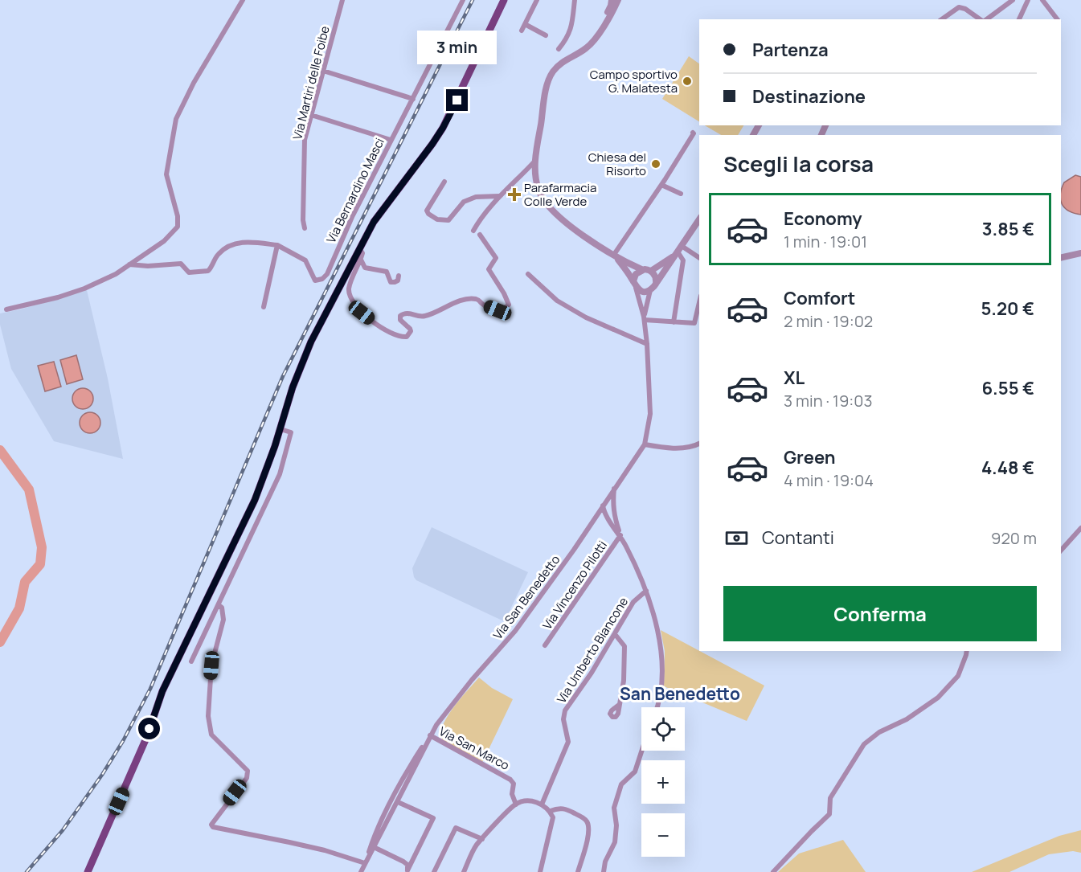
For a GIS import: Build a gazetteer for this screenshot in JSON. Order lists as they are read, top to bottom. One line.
{"streets":{"street":["Via Martiri delle Foibe","Via Bernardino Masci","Via Vincenzo Pilotti","Via San Benedetto","Via Umberto Biancone","Via San Marco"]},"crossings":[["Via Vincenzo Pilotti","Via San Benedetto"],["Via Vincenzo Pilotti","Via Umberto Biancone"],["Via San Benedetto","Via San Marco"]],"districts":["San Benedetto"],"places":{"other":["Campo sportivo G. Malatesta","Chiesa del Risorto"],"health":["Parafarmacia Colle Verde"]},"page":{"banner":["Partenza","Destinazione"],"bubble":"3 min","heading":"Scegli la corsa","list":[{"name":"Economy","note":"1 min · 19:01","value":"3.85 €"},{"name":"Comfort","note":"2 min · 19:02","value":"5.20 €"},{"name":"XL","note":"3 min · 19:03","value":"6.55 €"},{"name":"Green","note":"4 min · 19:04","value":"4.48 €"}],"pay":["Contanti","920 m"],"buttons":"Conferma","map_buttons":["+","−"]}}
